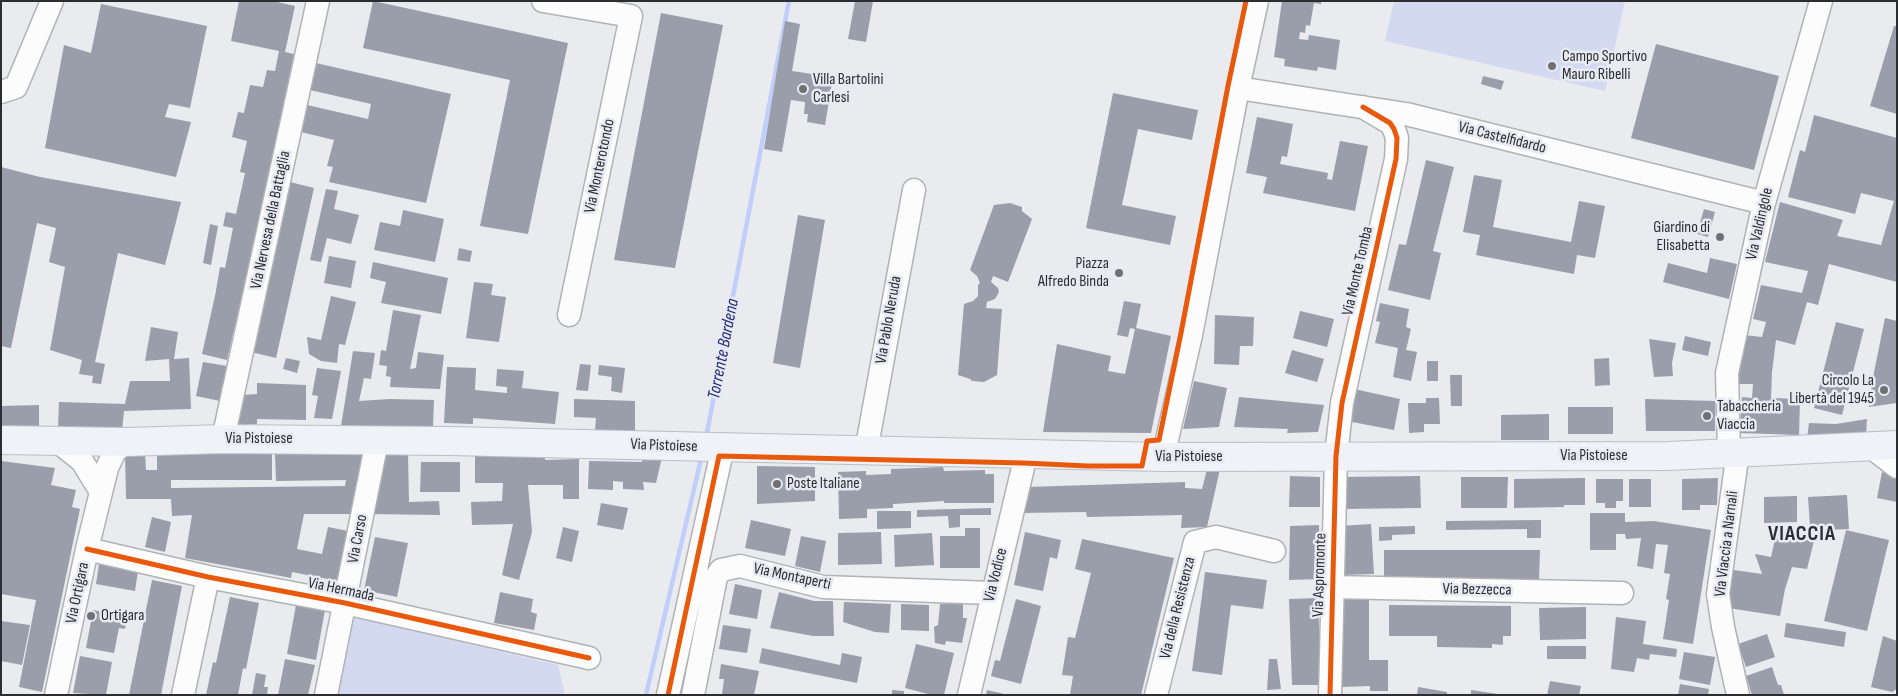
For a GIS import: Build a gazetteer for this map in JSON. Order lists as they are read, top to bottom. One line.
{"streets":{"main road":["Via Pistoiese"],"street":["Via Castelfidardo","Via Monterotondo","Via Nervesa della Battaglia","Via Valdingole","Via Monte Tomba","Via Pablo Neruda","Via Carso","Via Viaccia a Narnali","Via Vodice","Via Aspromonte","Via Montaperti","Via Hermada","Via Bezzecca","Via Ortigara","Via della Resistenza"]},"crossings":[["Via Castelfidardo","Via Valdingole"],["Via Castelfidardo","Via Monte Tomba"],["Via Nervesa della Battaglia","Via Pistoiese"],["Via Valdingole","Via Pistoiese"],["Via Valdingole","Via Viaccia a Narnali"],["Via Monte Tomba","Via Pistoiese"],["Via Monte Tomba","Via Aspromonte"],["Via Pablo Neruda","Via Pistoiese"],["Via Pistoiese","Via Carso"],["Via Pistoiese","Via Viaccia a Narnali"],["Via Pistoiese","Via Vodice"],["Via Pistoiese","Via Aspromonte"],["Via Pistoiese","Via Ortigara"],["Via Carso","Via Hermada"],["Via Vodice","Via Montaperti"],["Via Aspromonte","Via Bezzecca"],["Via Hermada","Via Ortigara"]],"districts":["VIACCIA"],"water":["Torrente Bardena"],"places":["Campo Sportivo Mauro Ribelli","Villa Bartolini Carlesi","Giardino di Elisabetta","Piazza Alfredo Binda","Circolo La Libertà del 1945","Tabaccheria Viaccia","Poste Italiane","Ortigara"]}
